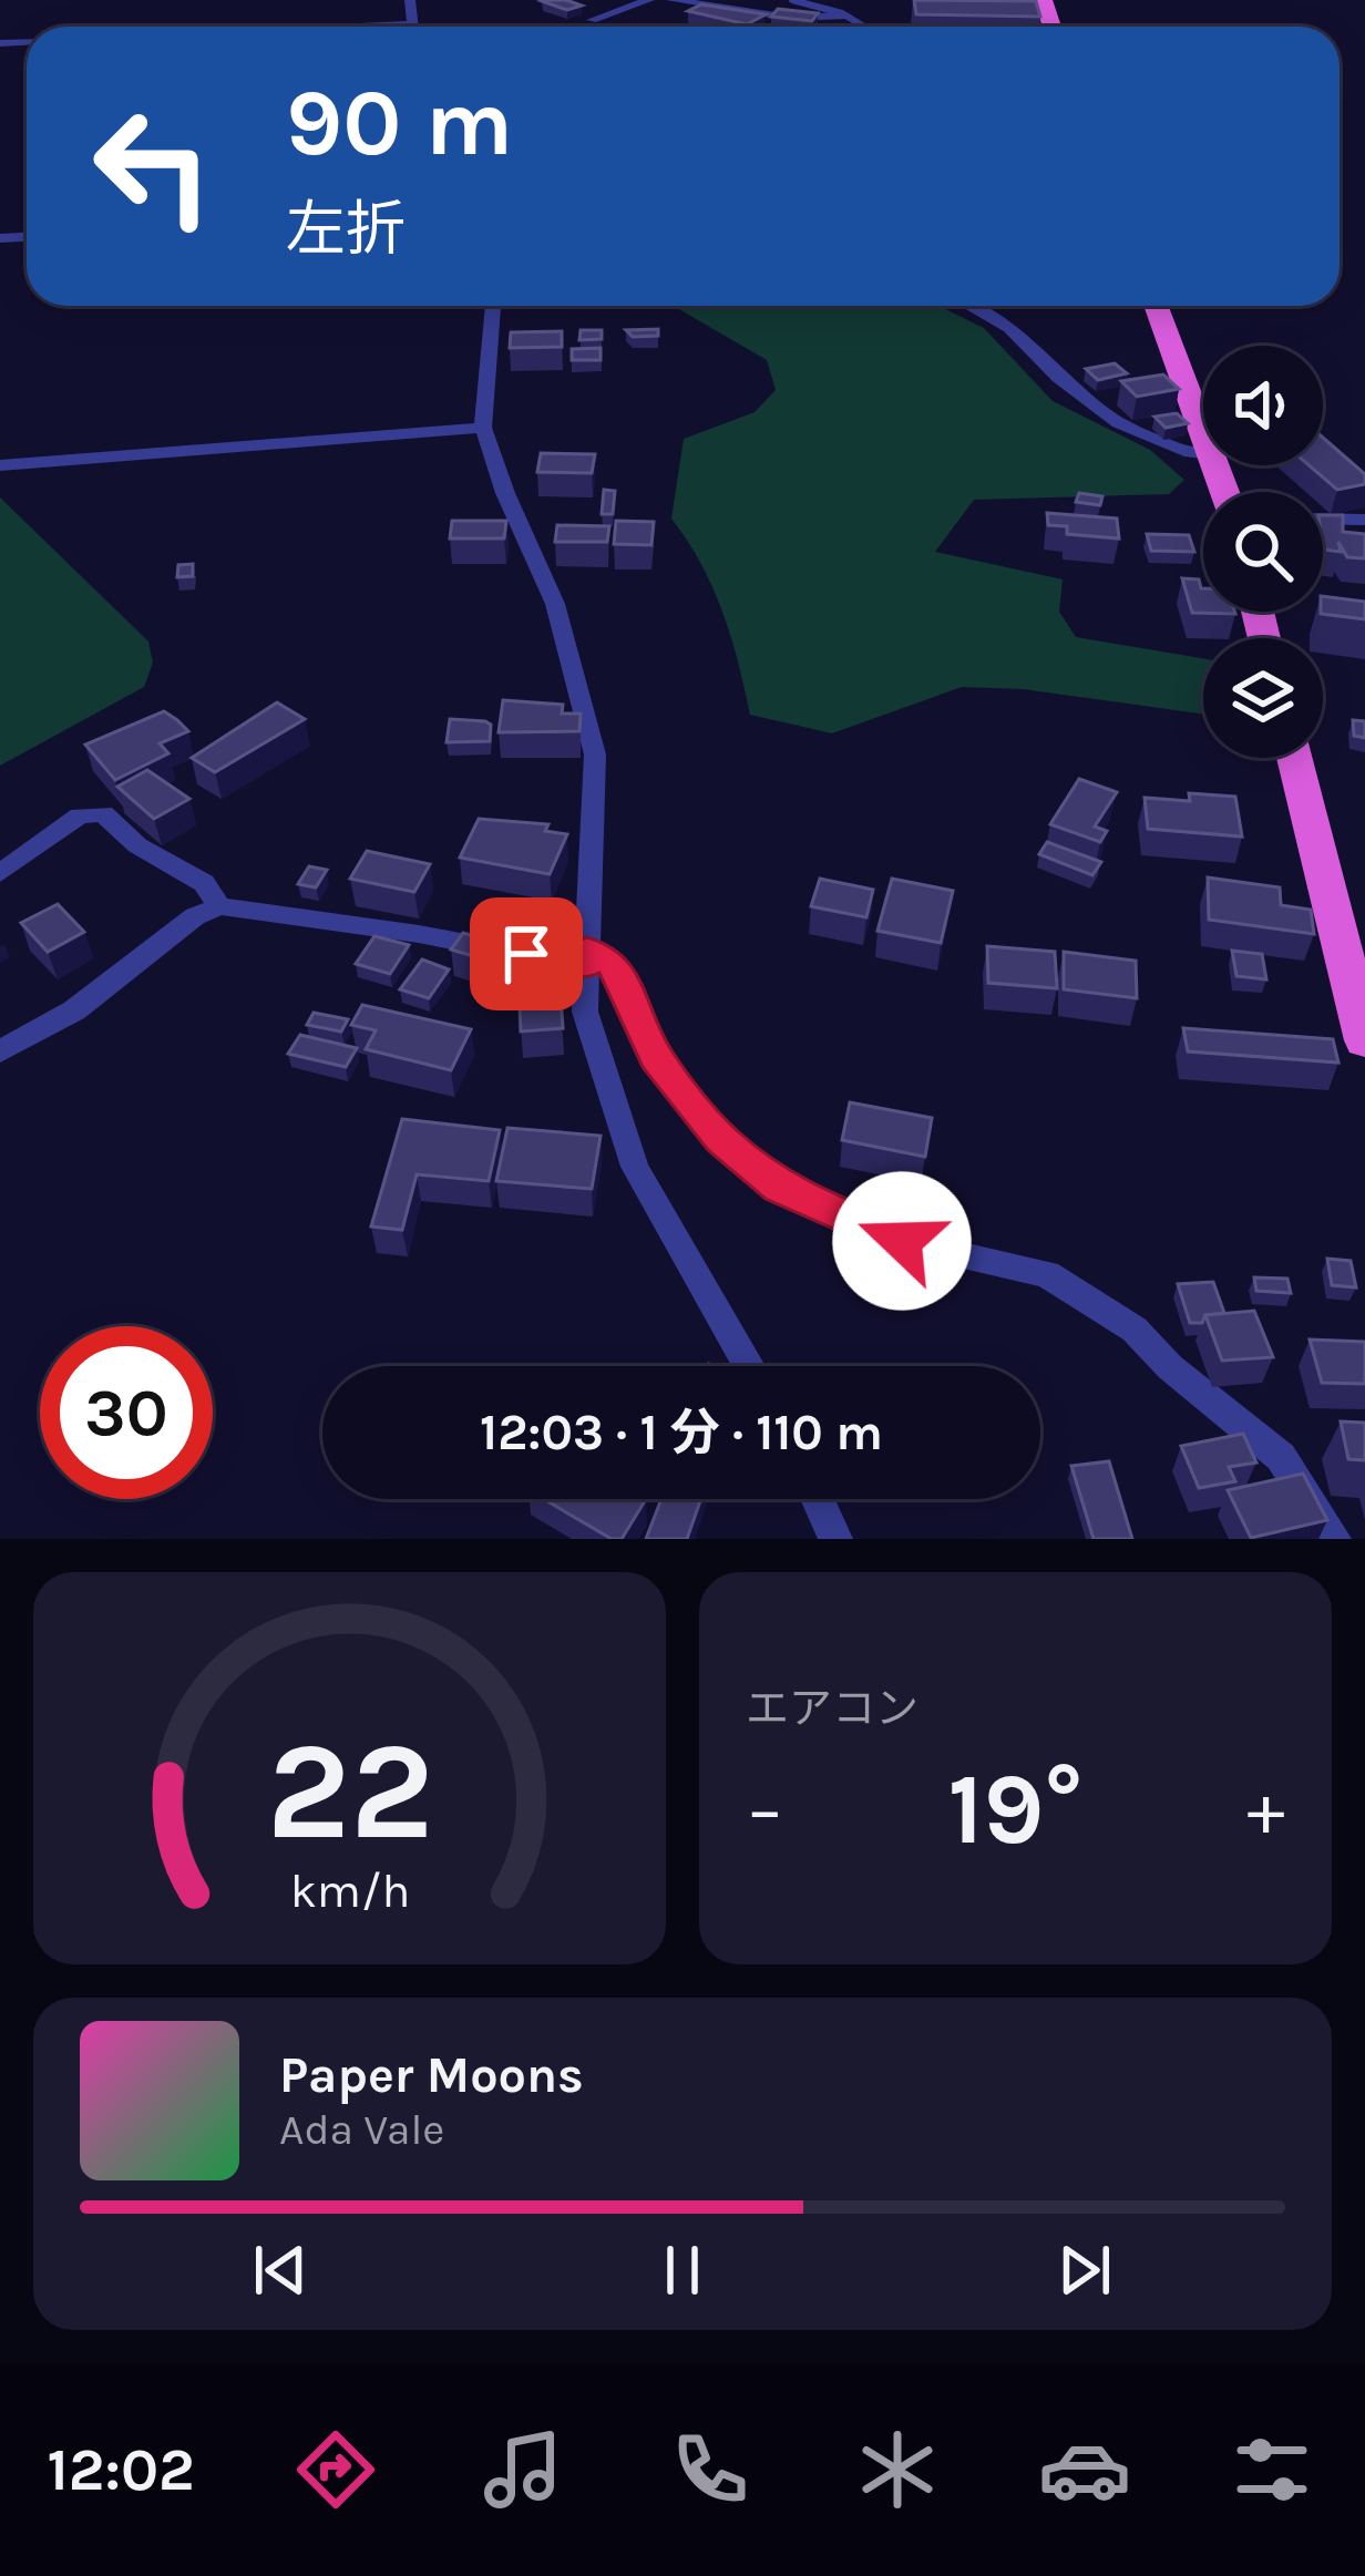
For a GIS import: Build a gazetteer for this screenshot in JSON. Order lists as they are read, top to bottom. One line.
{"page":{"turn":["90 m","左折"],"limit":"30","trip":"12:03 · 1 分 · 110 m","tile":"エアコン","heat":["−","19°","+"],"song":["Paper Moons","Ada Vale"],"tabs":"12:02","gauge":["22","km/h"]}}
